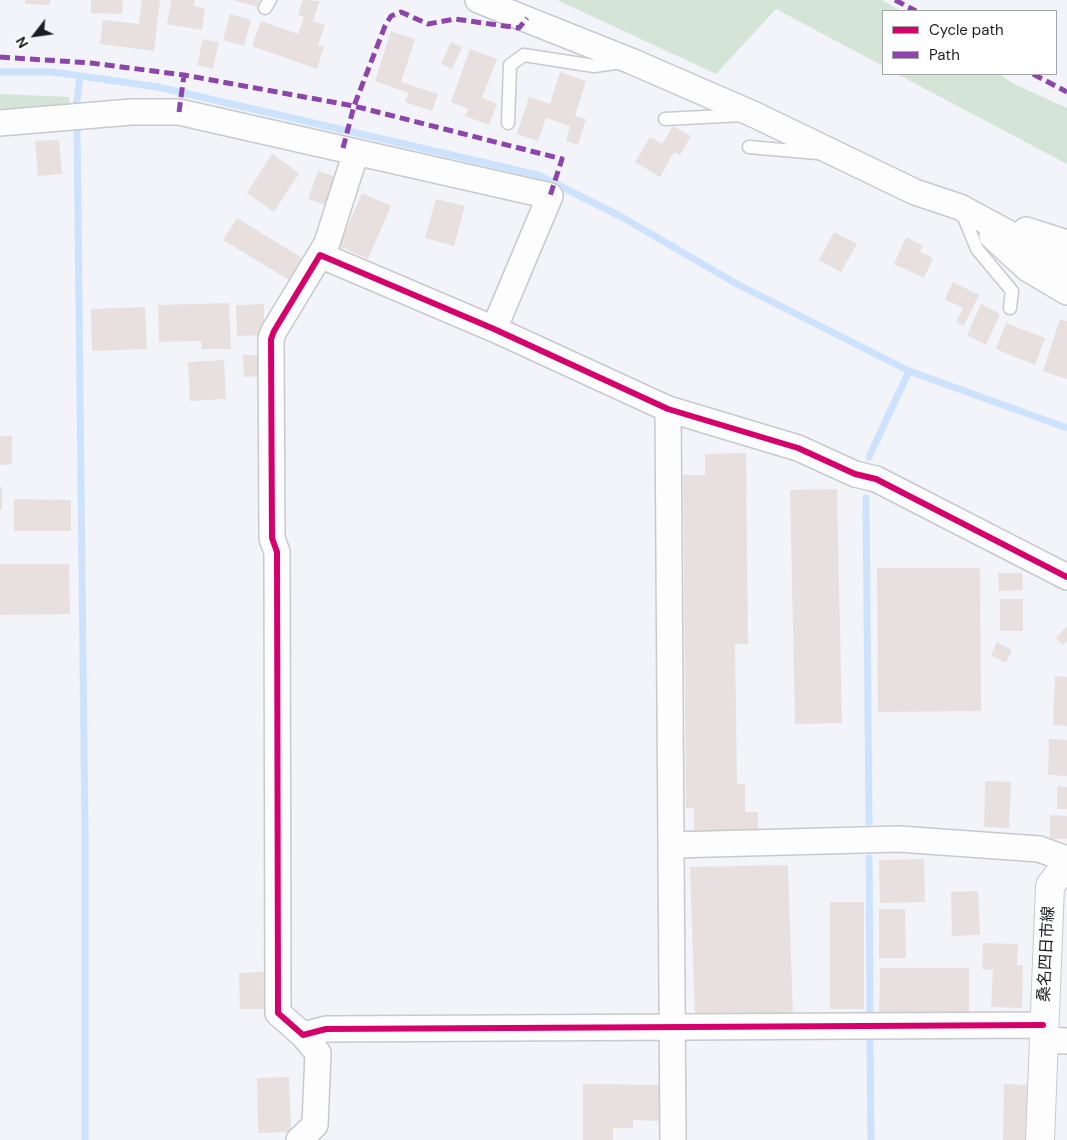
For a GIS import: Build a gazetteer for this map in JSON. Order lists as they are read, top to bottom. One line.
{"streets":{"main road":["桑名四日市線"]},"legend":["Cycle path","Path"],"north":"bottom left"}
